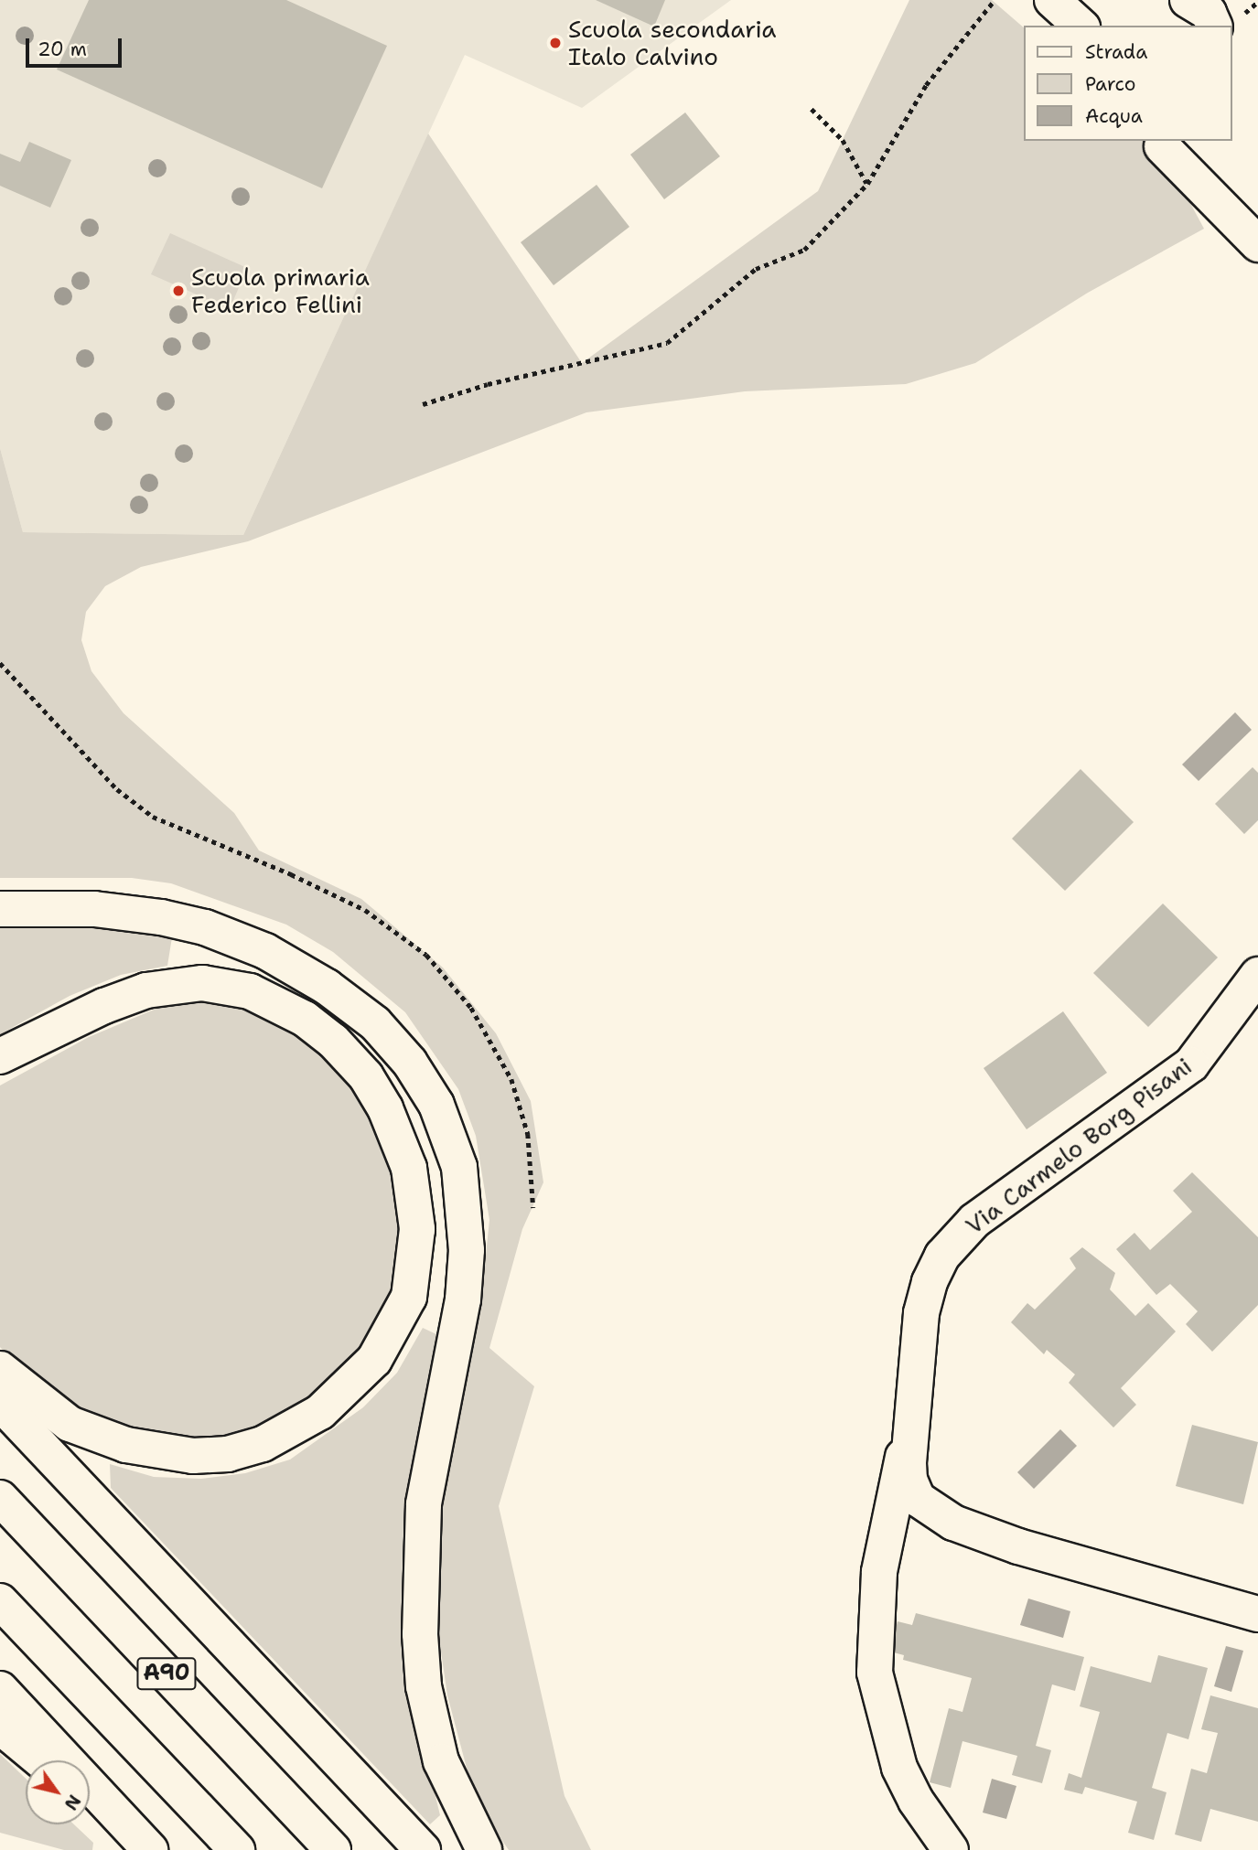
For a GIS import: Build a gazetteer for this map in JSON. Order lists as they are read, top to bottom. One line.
{"streets":{"main road":["Via Carmelo Borg Pisani","A90"]},"places":["Scuola secondaria Italo Calvino","Scuola primaria Federico Fellini"],"legend":["Strada","Parco","Acqua"],"scale_bar":"20 m","north":"bottom right"}
